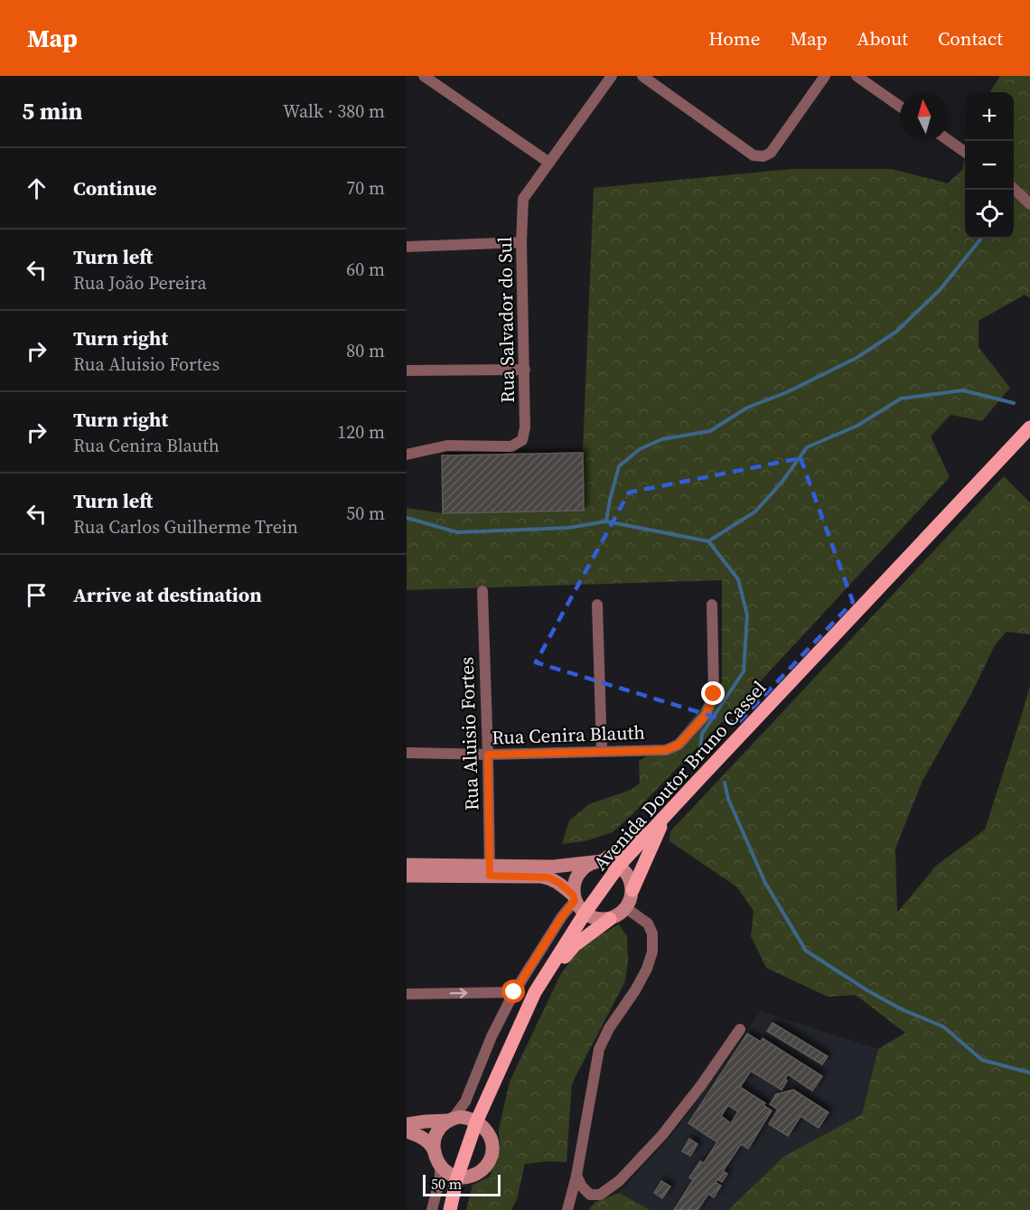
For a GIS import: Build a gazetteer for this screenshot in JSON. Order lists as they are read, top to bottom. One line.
{"streets":{"main road":["Avenida Doutor Bruno Cassel"],"street":["Rua Salvador do Sul","Rua Aluisio Fortes","Rua Cenira Blauth"]},"crossings":[["Rua Aluisio Fortes","Rua Cenira Blauth"]],"scale_bar":"50 m","north":"top","page":{"header":"Map","nav":["Home","Map","About","Contact"],"heading":["5 min","Walk · 380 m"],"map_buttons":["+","−"],"list":[["Continue","70 m"],["Turn left","Rua João Pereira","60 m"],["Turn right","Rua Aluisio Fortes","80 m"],["Turn right","Rua Cenira Blauth","120 m"],["Turn left","Rua Carlos Guilherme Trein","50 m"],"Arrive at destination"],"scale":"50 m"}}
